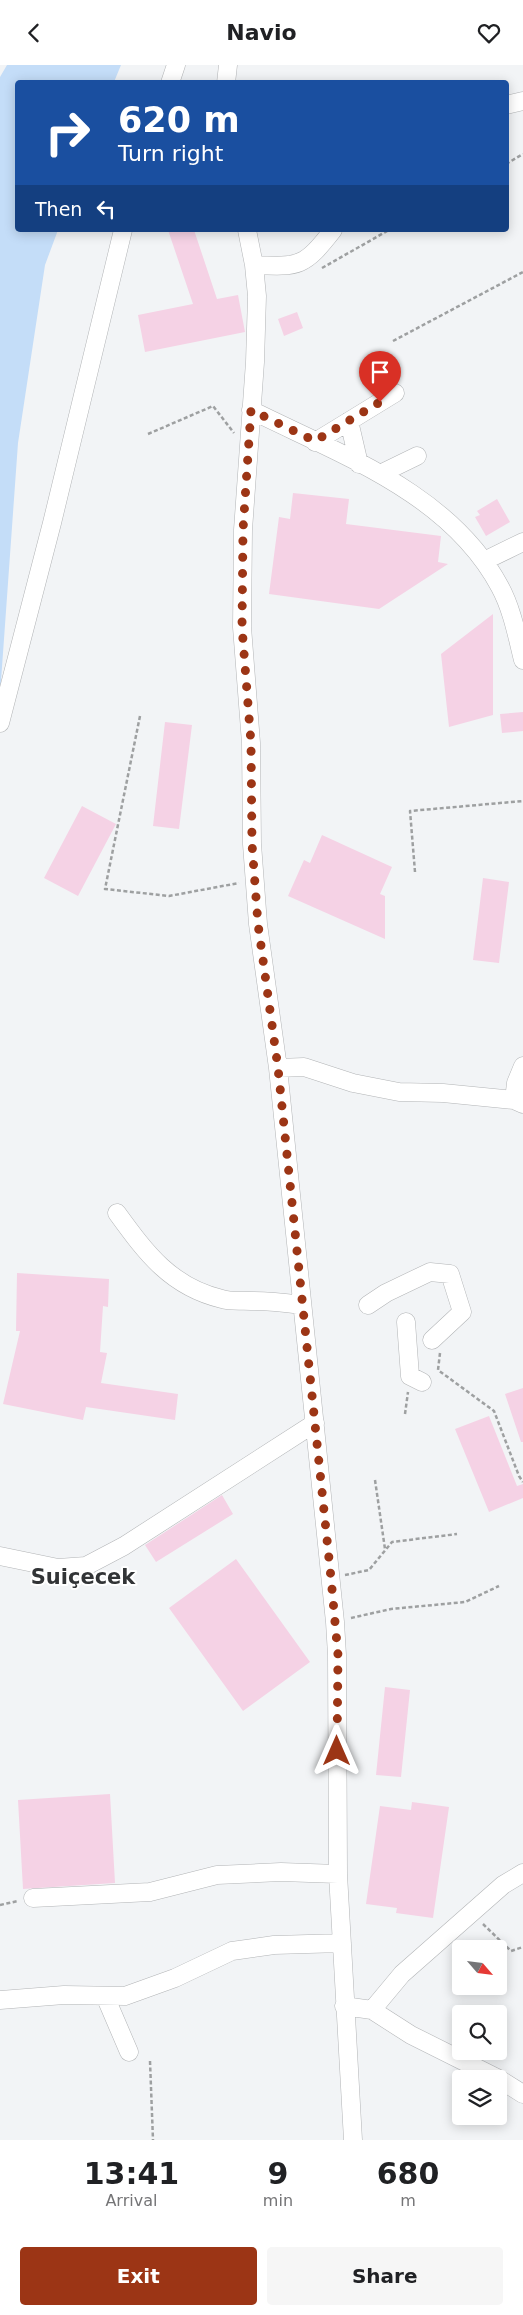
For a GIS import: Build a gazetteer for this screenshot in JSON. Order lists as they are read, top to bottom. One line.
{"districts":["Suiçecek"],"north":"bottom right","page":{"header":"Navio","turn":["620 m","Turn right"],"then":"Then","eta":["13:41","Arrival","9","min","680","m"],"buttons":["Exit","Share"]}}
